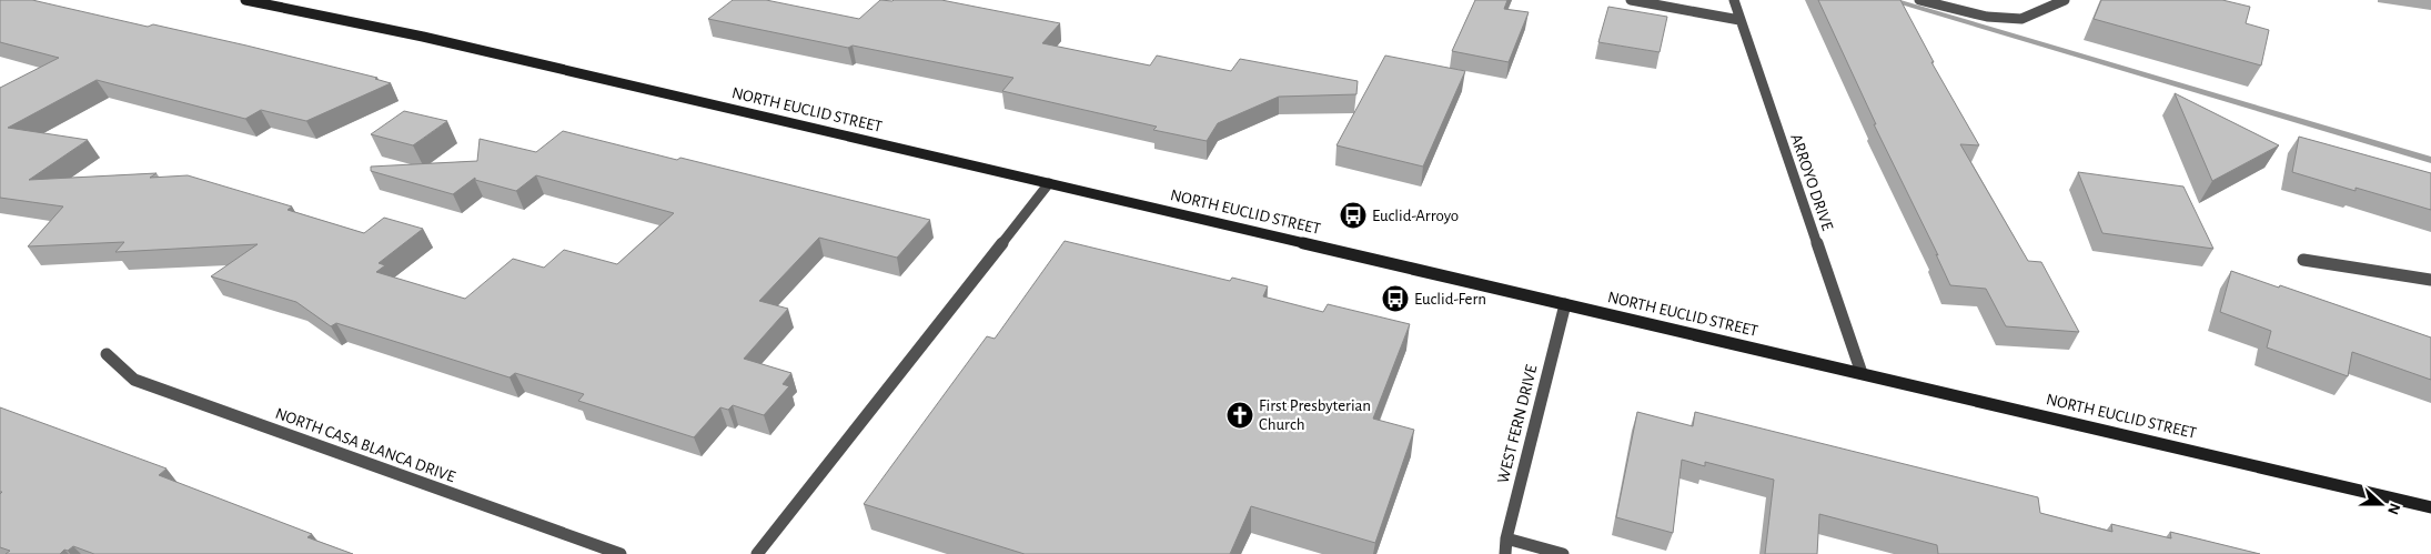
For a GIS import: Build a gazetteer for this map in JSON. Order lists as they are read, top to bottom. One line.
{"streets":{"main road":["NORTH EUCLID STREET"],"street":["ARROYO DRIVE","WEST FERN DRIVE","NORTH CASA BLANCA DRIVE"]},"crossings":[["NORTH EUCLID STREET","ARROYO DRIVE"],["NORTH EUCLID STREET","WEST FERN DRIVE"]],"places":{"bus stop":["Euclid-Arroyo","Euclid-Fern"],"church":["First Presbyterian Church"]},"north":"right"}
